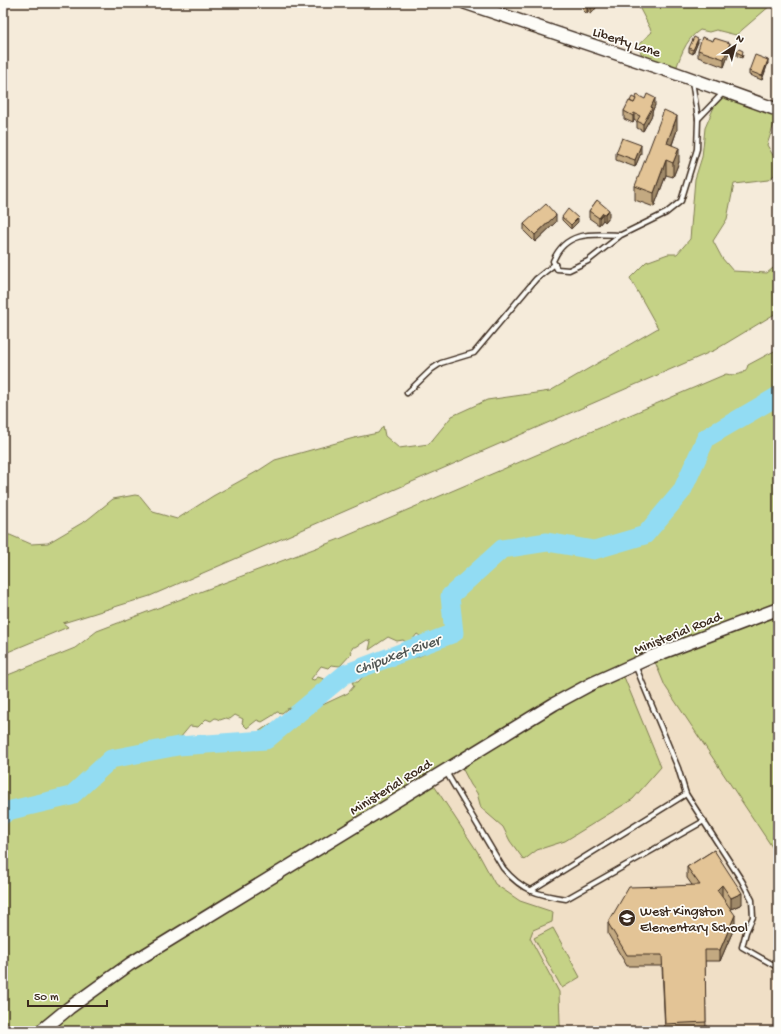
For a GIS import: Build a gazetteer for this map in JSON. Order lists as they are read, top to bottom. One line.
{"streets":{"main road":["Liberty Lane","Ministerial Road"]},"water":["Chipuxet River"],"places":{"school or university":["West Kingston Elementary School"]},"scale_bar":"50 m","north":"top right"}
